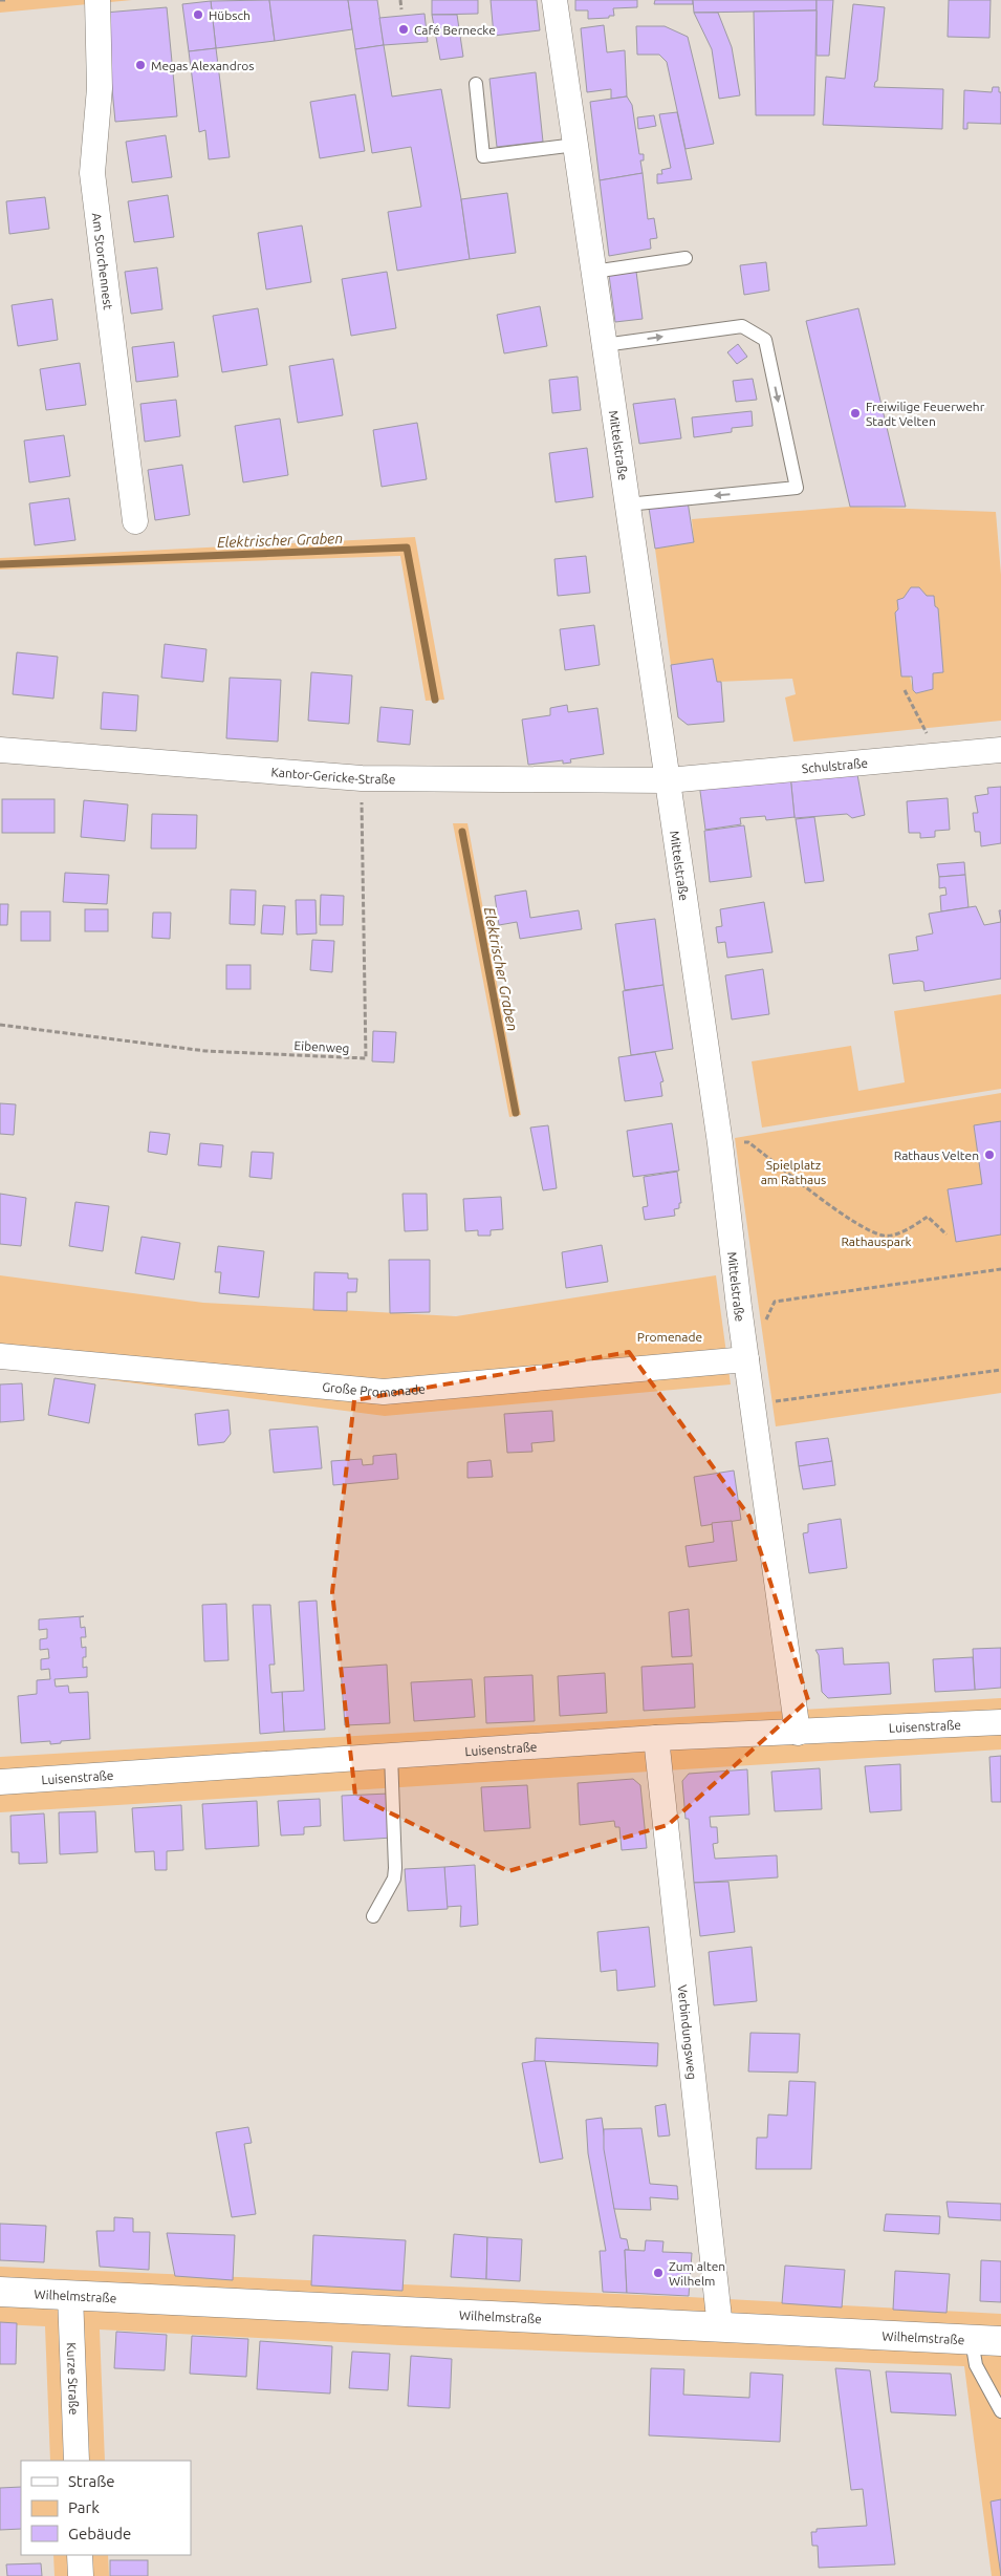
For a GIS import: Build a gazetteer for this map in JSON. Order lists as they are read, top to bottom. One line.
{"streets":{"street":["Am Storchennest","Mittelstraße","Schulstraße","Kantor-Gericke-Straße","Große Promenade","Luisenstraße","Verbindungsweg","Wilhelmstraße","Kurze Straße"],"path":["Eibenweg"]},"crossings":[["Mittelstraße","Schulstraße"],["Mittelstraße","Kantor-Gericke-Straße"],["Mittelstraße","Große Promenade"],["Mittelstraße","Luisenstraße"],["Schulstraße","Kantor-Gericke-Straße"],["Kantor-Gericke-Straße","Eibenweg"],["Luisenstraße","Verbindungsweg"],["Verbindungsweg","Wilhelmstraße"],["Wilhelmstraße","Kurze Straße"]],"water":["Elektrischer Graben"],"parks":["Spielplatz am Rathaus","Rathauspark","Promenade"],"places":["Hübsch","Café Bernecke","Megas Alexandros","Freiwilige Feuerwehr Stadt Velten","Rathaus Velten","Zum alten Wilhelm"],"legend":["Straße","Park","Gebäude"]}
